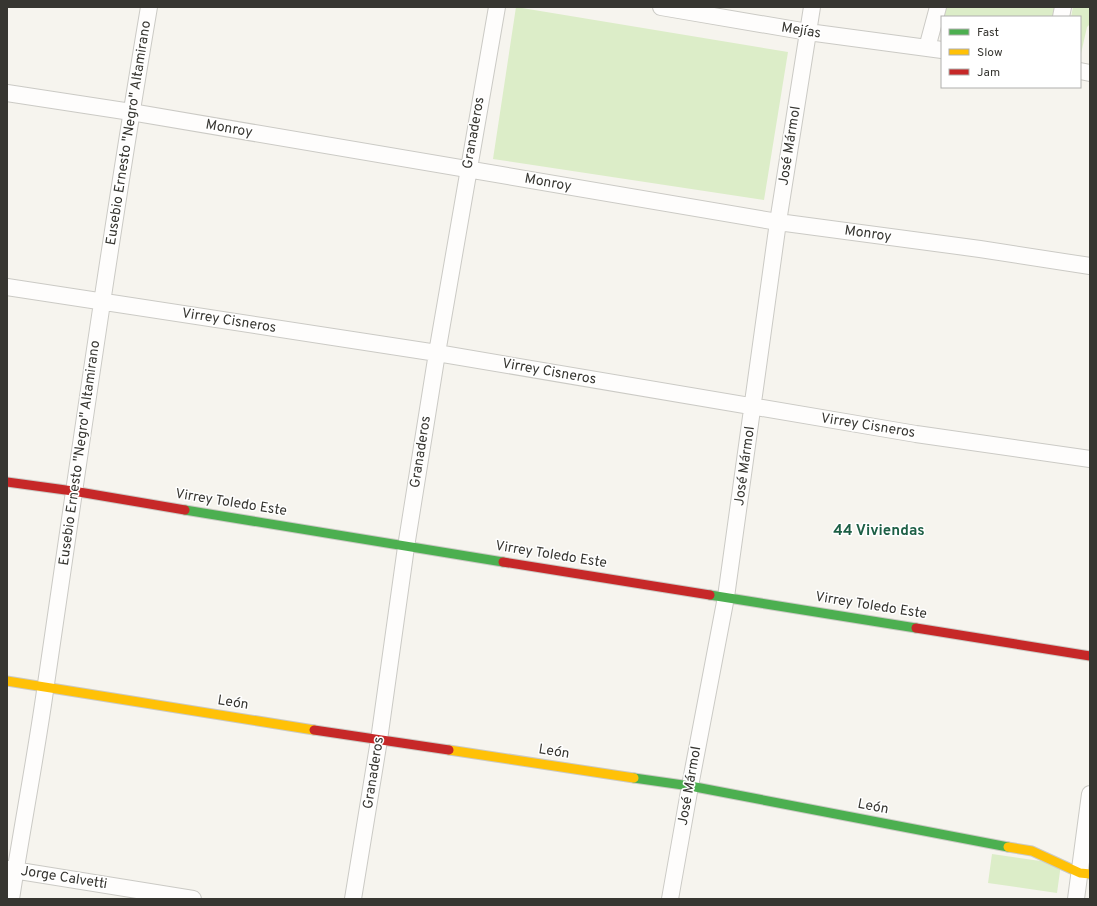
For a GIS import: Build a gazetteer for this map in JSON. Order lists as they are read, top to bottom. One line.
{"streets":{"street":["Mejías","Monroy","Eusebio Ernesto \"Negro\" Altamirano","Granaderos","José Mármol","Virrey Cisneros","Virrey Toledo Este","León","Jorge Calvetti"]},"crossings":[["Mejías","José Mármol"],["Monroy","Eusebio Ernesto \"Negro\" Altamirano"],["Monroy","Granaderos"],["Monroy","José Mármol"],["Eusebio Ernesto \"Negro\" Altamirano","Virrey Cisneros"],["Eusebio Ernesto \"Negro\" Altamirano","Virrey Toledo Este"],["Eusebio Ernesto \"Negro\" Altamirano","León"],["Eusebio Ernesto \"Negro\" Altamirano","Jorge Calvetti"],["Granaderos","Virrey Cisneros"],["Granaderos","Virrey Toledo Este"],["Granaderos","León"],["José Mármol","Virrey Cisneros"],["José Mármol","Virrey Toledo Este"],["José Mármol","León"]],"districts":["44 Viviendas"],"legend":["Fast","Slow","Jam"]}
